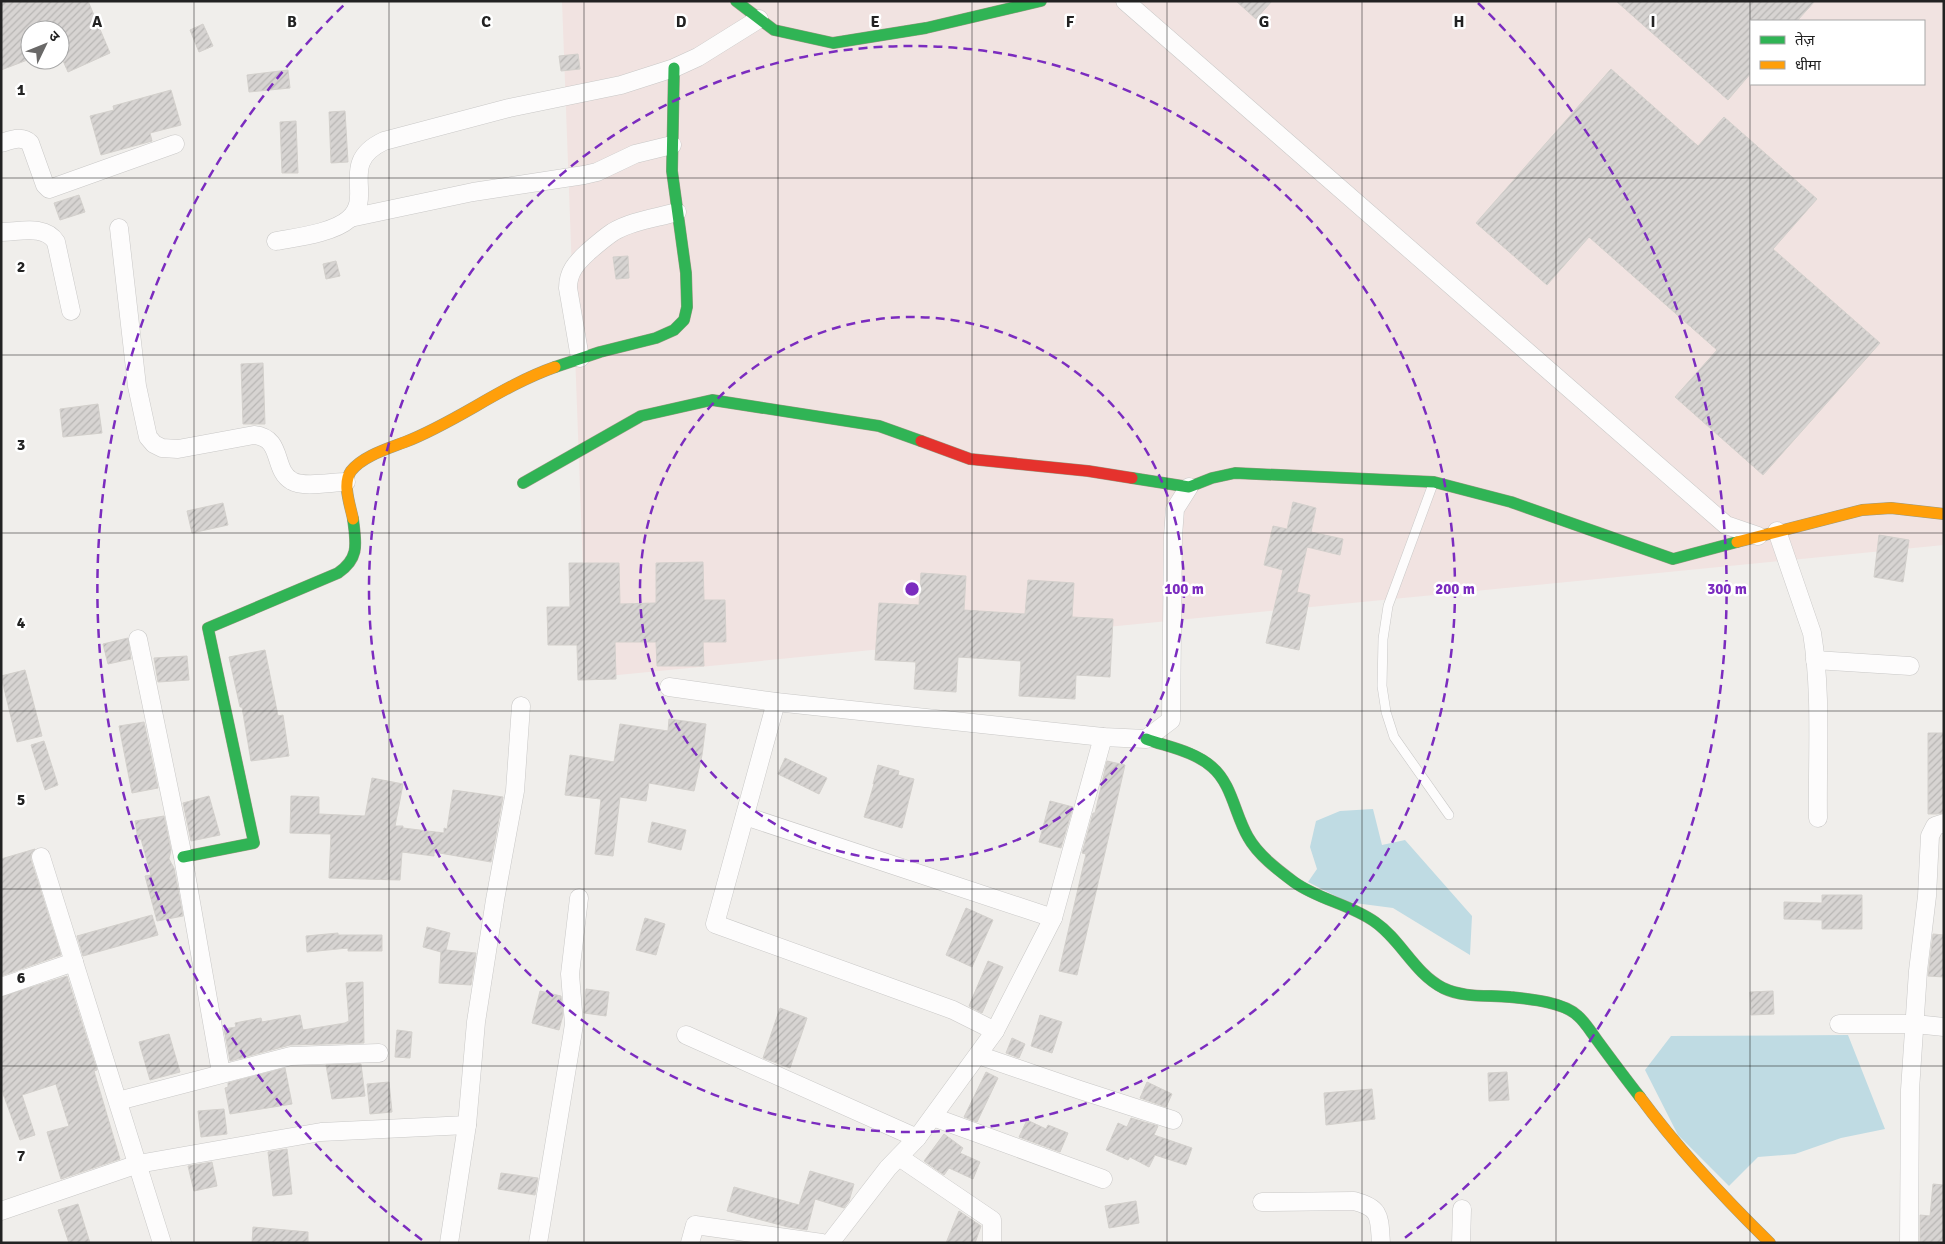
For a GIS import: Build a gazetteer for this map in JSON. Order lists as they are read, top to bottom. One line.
{"legend":["तेज़","धीमा"],"north":"top right","grid":{"columns":["A","B","C","D","E","F","G","H","I"],"rows":["1","2","3","4","5","6","7"]},"rings":["100 m","200 m","300 m"]}
